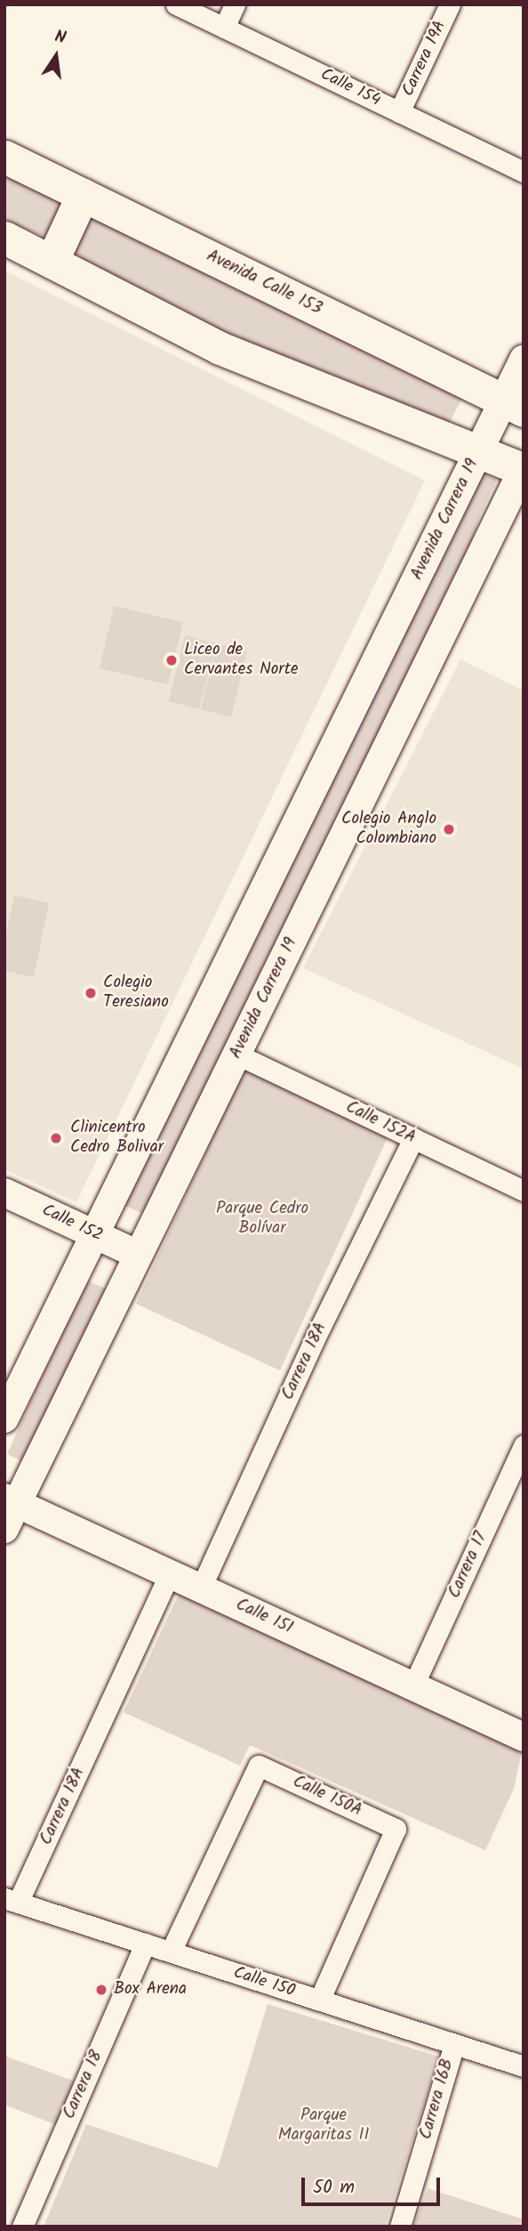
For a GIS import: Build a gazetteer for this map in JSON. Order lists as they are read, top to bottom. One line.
{"streets":{"main road":["Avenida Calle 153","Avenida Carrera 19","Calle 152","Calle 151"],"street":["Carrera 19A","Calle 154","Calle 152A","Carrera 18A","Carrera 17","Calle 150A","Calle 150","Carrera 18","Carrera 16B"]},"crossings":[["Carrera 19A","Calle 154"],["Avenida Calle 153","Avenida Carrera 19"],["Avenida Carrera 19","Calle 152A"],["Avenida Carrera 19","Calle 152"],["Avenida Carrera 19","Calle 151"],["Calle 152A","Carrera 18A"],["Carrera 18A","Calle 151"],["Carrera 18A","Calle 150"],["Carrera 17","Calle 151"],["Calle 150A","Calle 150"],["Calle 150","Carrera 18"],["Calle 150","Carrera 16B"]],"parks":["Parque Cedro Bolívar","Parque Margaritas II"],"places":["Liceo de Cervantes Norte","Colegio Anglo Colombiano","Colegio Teresiano","Clinicentro Cedro Bolivar","Box Arena"],"scale_bar":"50 m","north":"top"}
